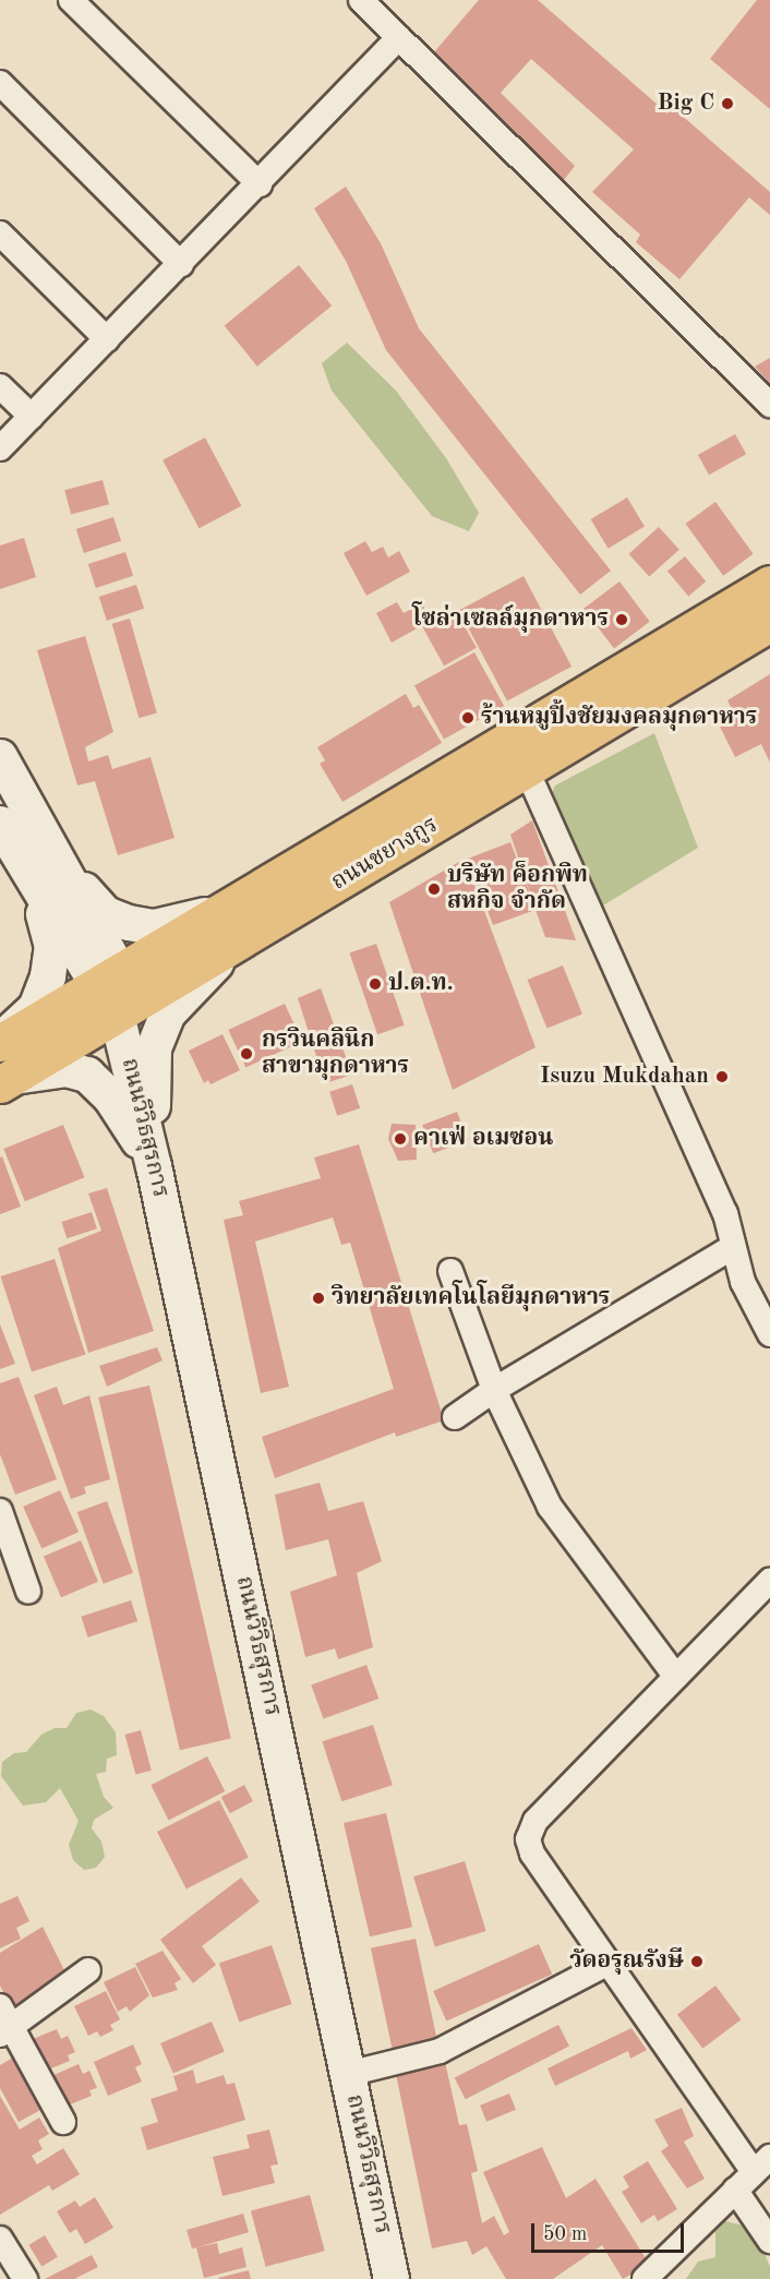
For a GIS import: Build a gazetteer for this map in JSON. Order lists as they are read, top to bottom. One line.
{"streets":{"main road":["ถนนชยางกูร","ถนนวิวิธสุรการ"]},"crossings":[["ถนนชยางกูร","ถนนวิวิธสุรการ"]],"places":["Big C","โซล่าเซลล์มุกดาหาร","ร้านหมูปิ้งชัยมงคลมุกดาหาร","บริษัท ค็อกพิท สหกิจ จำกัด","ป.ต.ท.","กรวินคลินิก สาขามุกดาหาร","Isuzu Mukdahan","คาเฟ่ อเมซอน","วิทยาลัยเทคโนโลยีมุกดาหาร","วัดอรุณรังษี"],"scale_bar":"50 m"}
